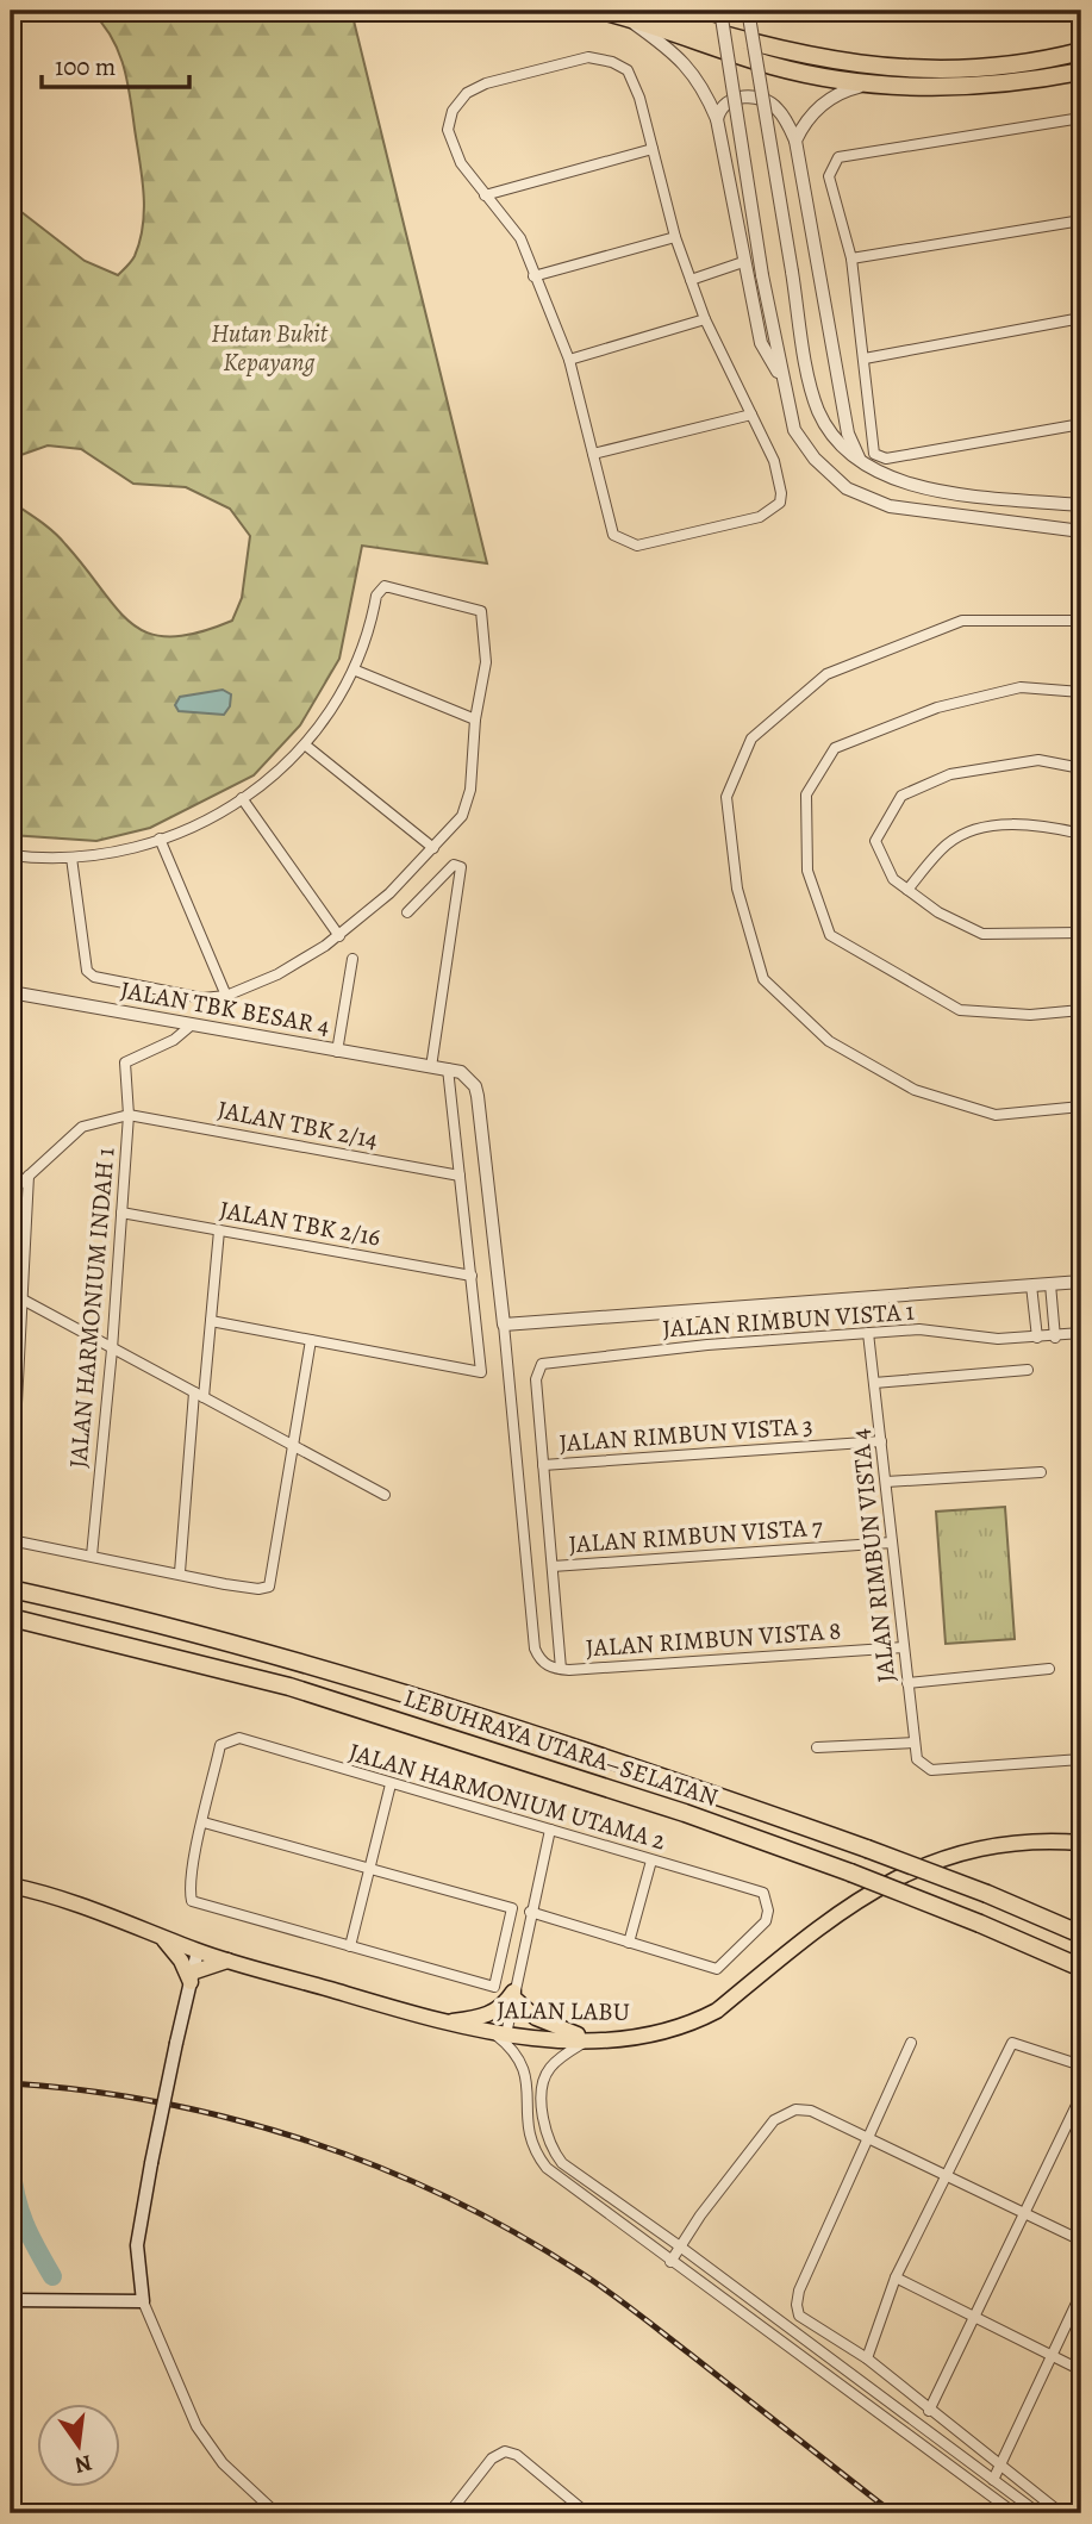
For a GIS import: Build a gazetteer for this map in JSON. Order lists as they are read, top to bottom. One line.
{"streets":{"highway":["LEBUHRAYA UTARA–SELATAN"],"main road":["JALAN LABU"],"street":["JALAN TBK BESAR 4","JALAN TBK 2/14","JALAN TBK 2/16","JALAN HARMONIUM INDAH 1","JALAN RIMBUN VISTA 1","JALAN RIMBUN VISTA 3","JALAN RIMBUN VISTA 7","JALAN RIMBUN VISTA 4","JALAN RIMBUN VISTA 8","JALAN HARMONIUM UTAMA 2"]},"crossings":[["JALAN TBK BESAR 4","JALAN HARMONIUM INDAH 1"],["JALAN TBK 2/14","JALAN HARMONIUM INDAH 1"],["JALAN TBK 2/16","JALAN HARMONIUM INDAH 1"],["JALAN RIMBUN VISTA 1","JALAN RIMBUN VISTA 3"],["JALAN RIMBUN VISTA 1","JALAN RIMBUN VISTA 4"],["JALAN RIMBUN VISTA 3","JALAN RIMBUN VISTA 4"],["JALAN RIMBUN VISTA 7","JALAN RIMBUN VISTA 4"],["JALAN RIMBUN VISTA 4","JALAN RIMBUN VISTA 8"]],"parks":["Hutan Bukit Kepayang"],"scale_bar":"100 m","north":"bottom"}
